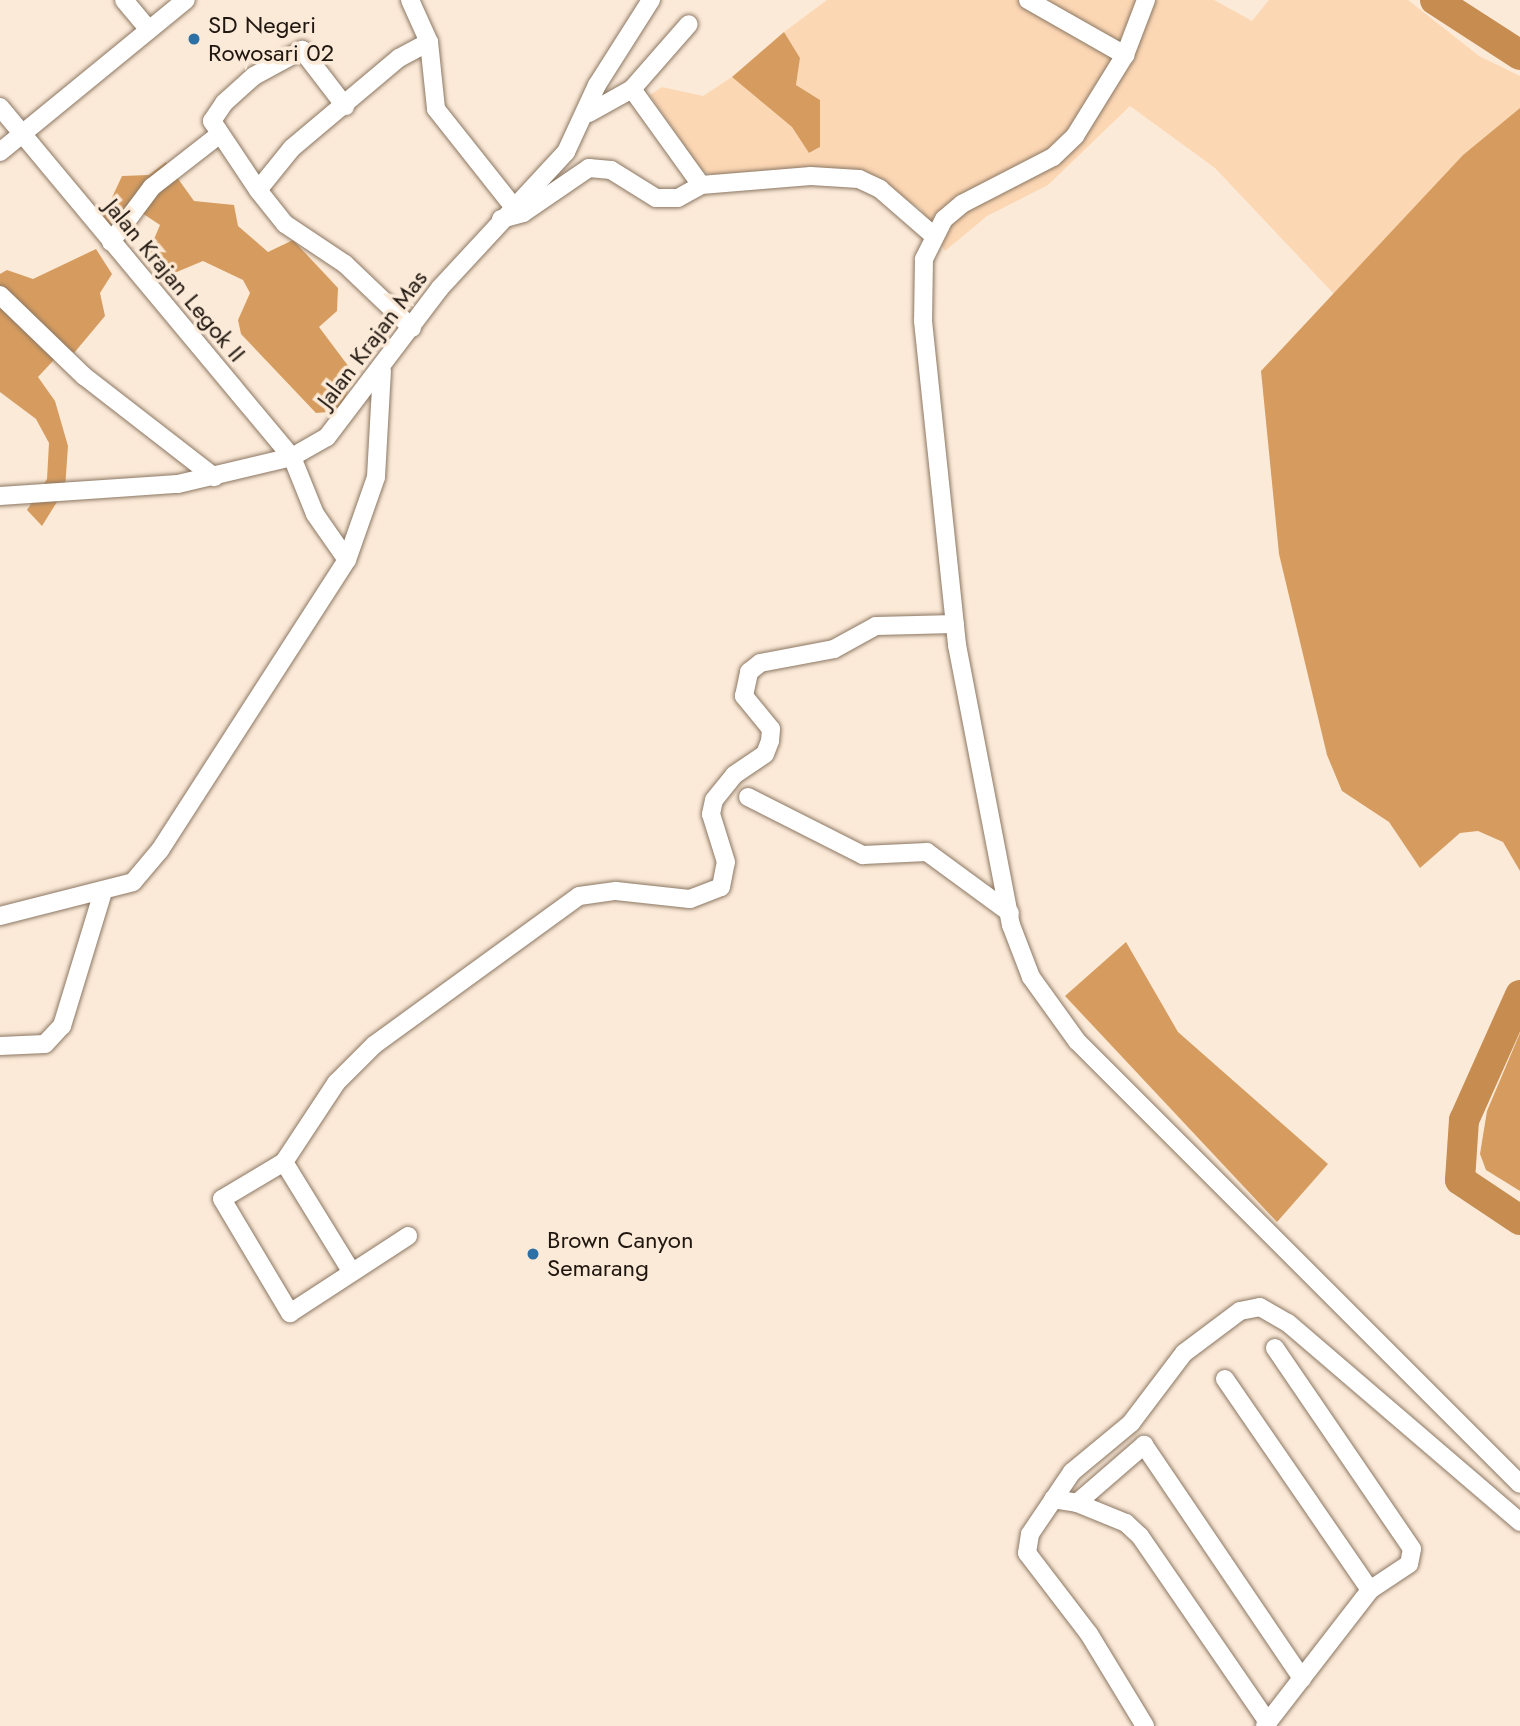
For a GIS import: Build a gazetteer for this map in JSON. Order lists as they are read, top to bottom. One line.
{"streets":{"street":["Jalan Krajan Legok II","Jalan Krajan Mas"]},"crossings":[["Jalan Krajan Legok II","Jalan Krajan Mas"]],"places":["SD Negeri Rowosari 02","Brown Canyon Semarang"]}
